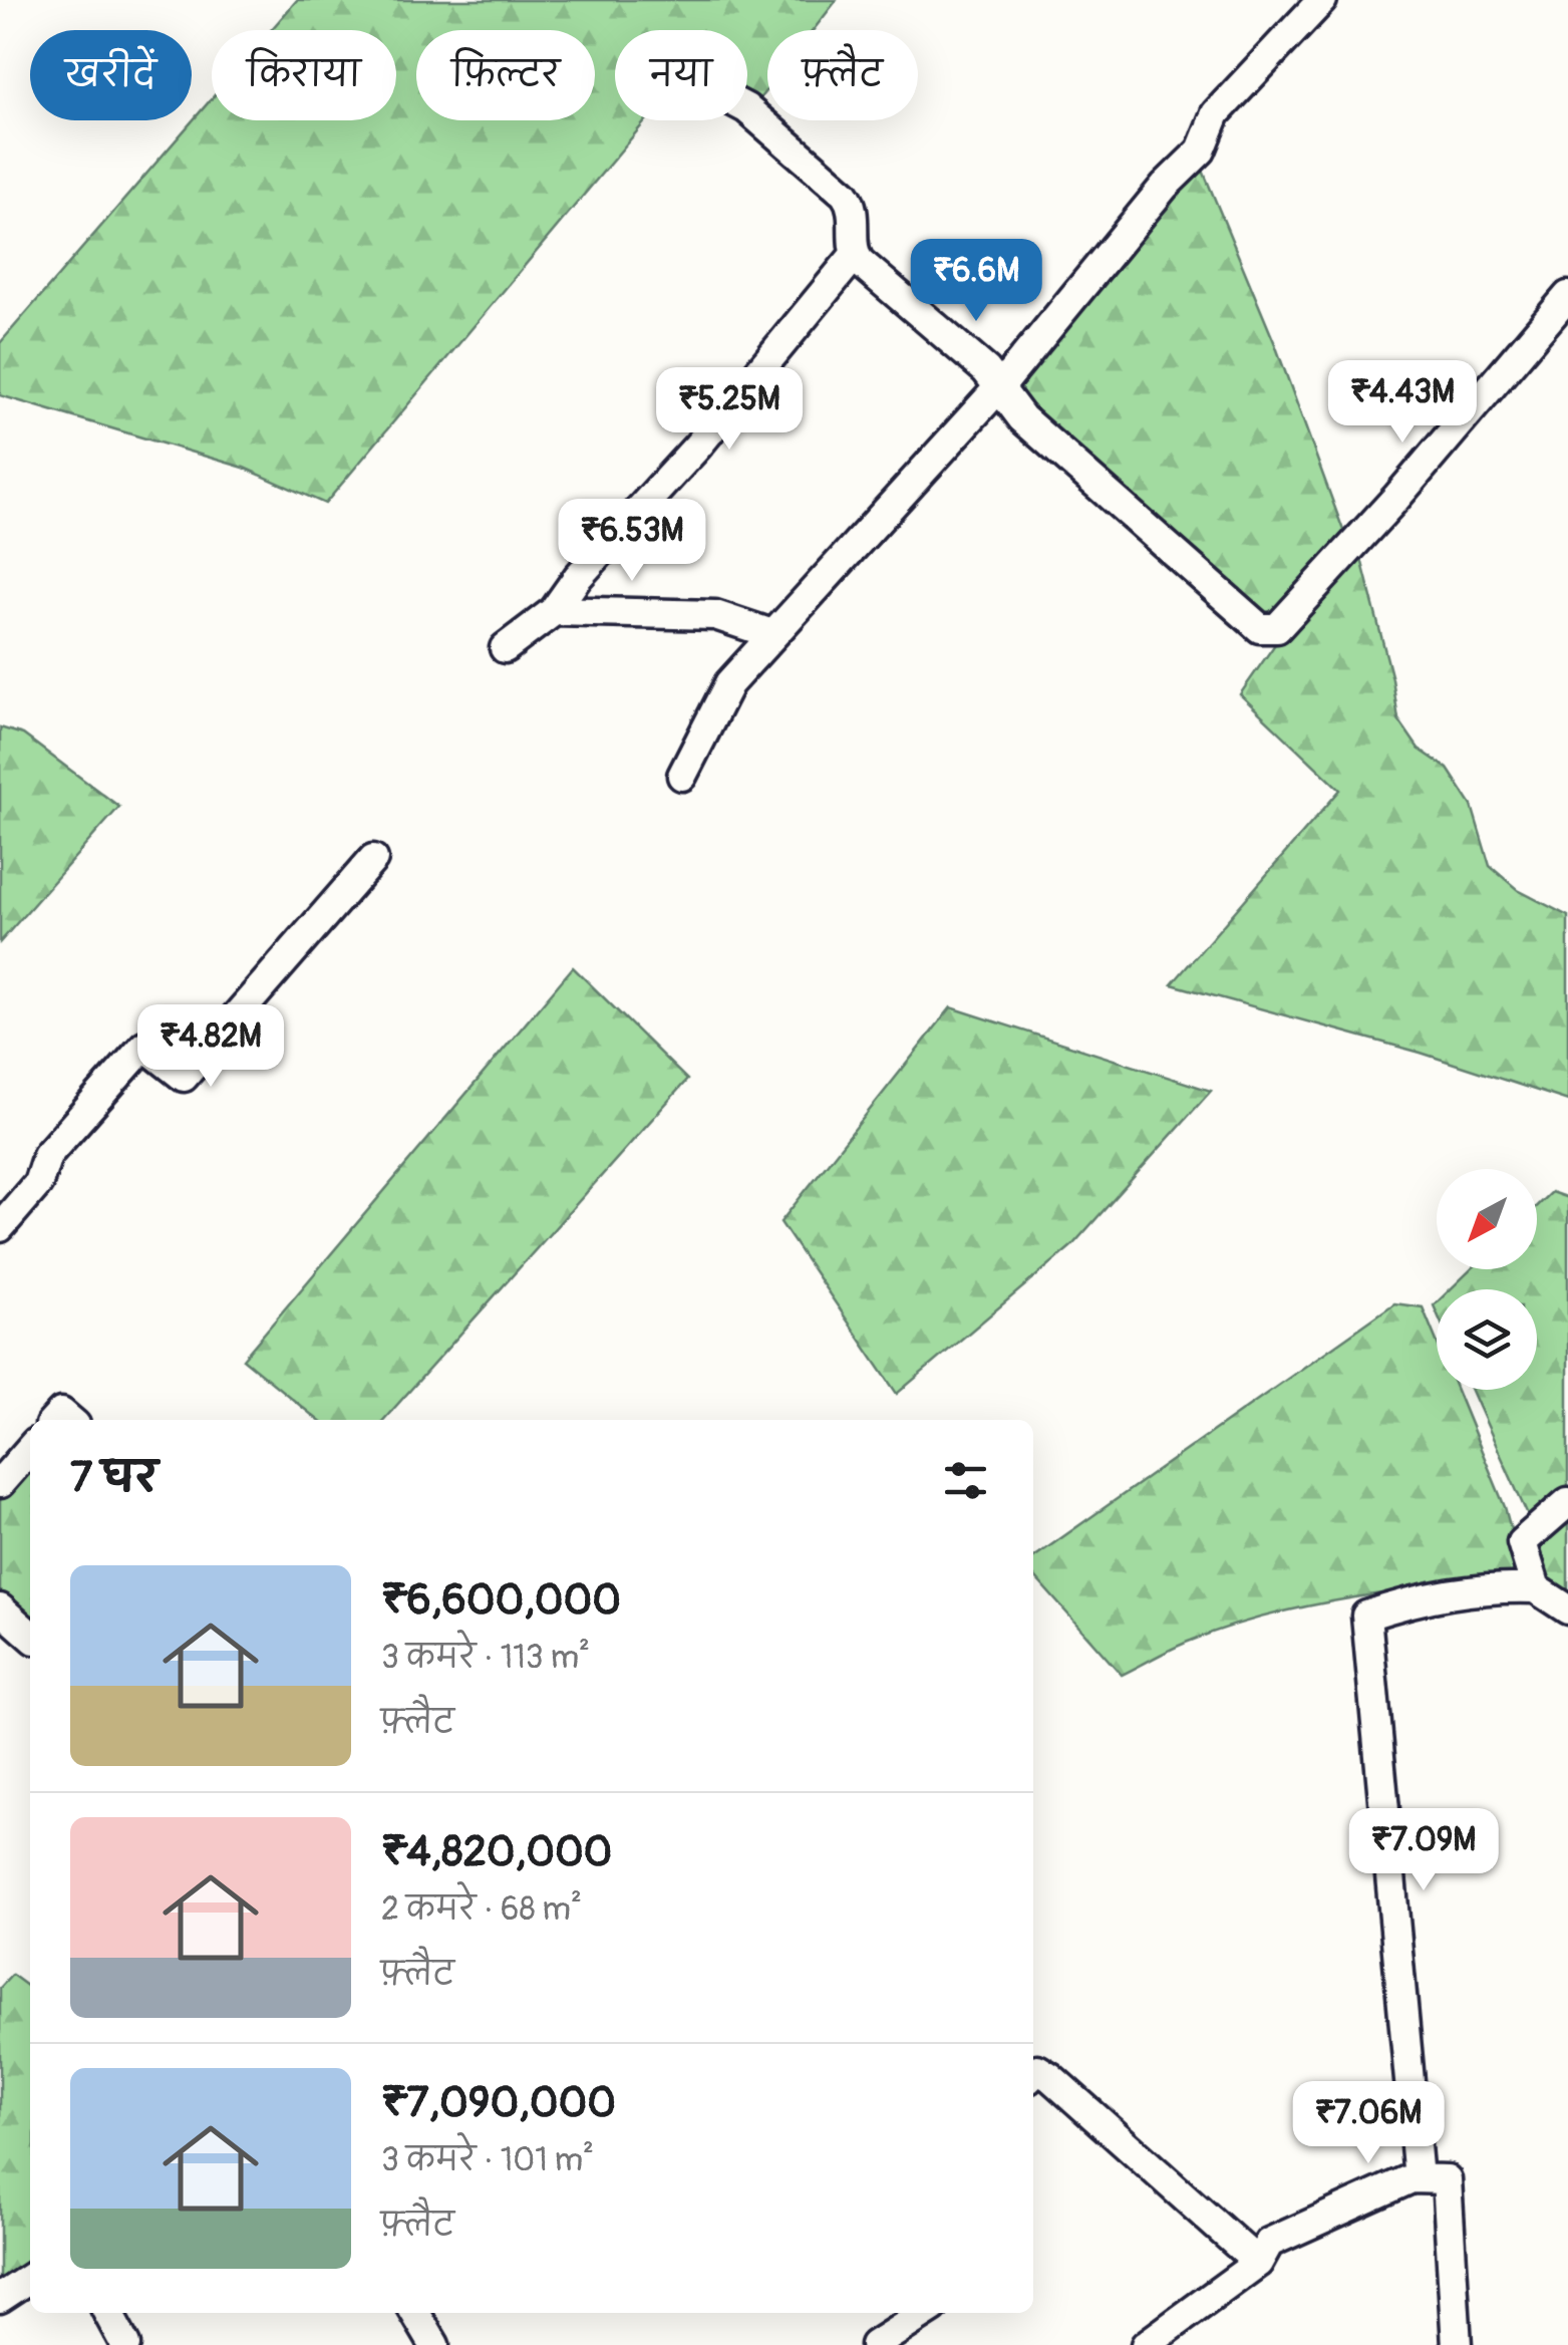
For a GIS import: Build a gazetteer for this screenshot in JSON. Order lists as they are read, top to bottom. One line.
{"north":"bottom left","page":{"chip":["खरीदें","किराया","फ़िल्टर","नया","फ़्लैट"],"price":["₹6.6M","₹4.43M","₹5.25M","₹6.53M","₹4.82M","₹7.09M","₹7.06M"],"heading":"7 घर","list":[{"name":"₹6,600,000","note":"3 कमरे · 113 m² · फ़्लैट"},{"name":"₹4,820,000","note":"2 कमरे · 68 m² · फ़्लैट"},{"name":"₹7,090,000","note":"3 कमरे · 101 m² · फ़्लैट"}]}}
